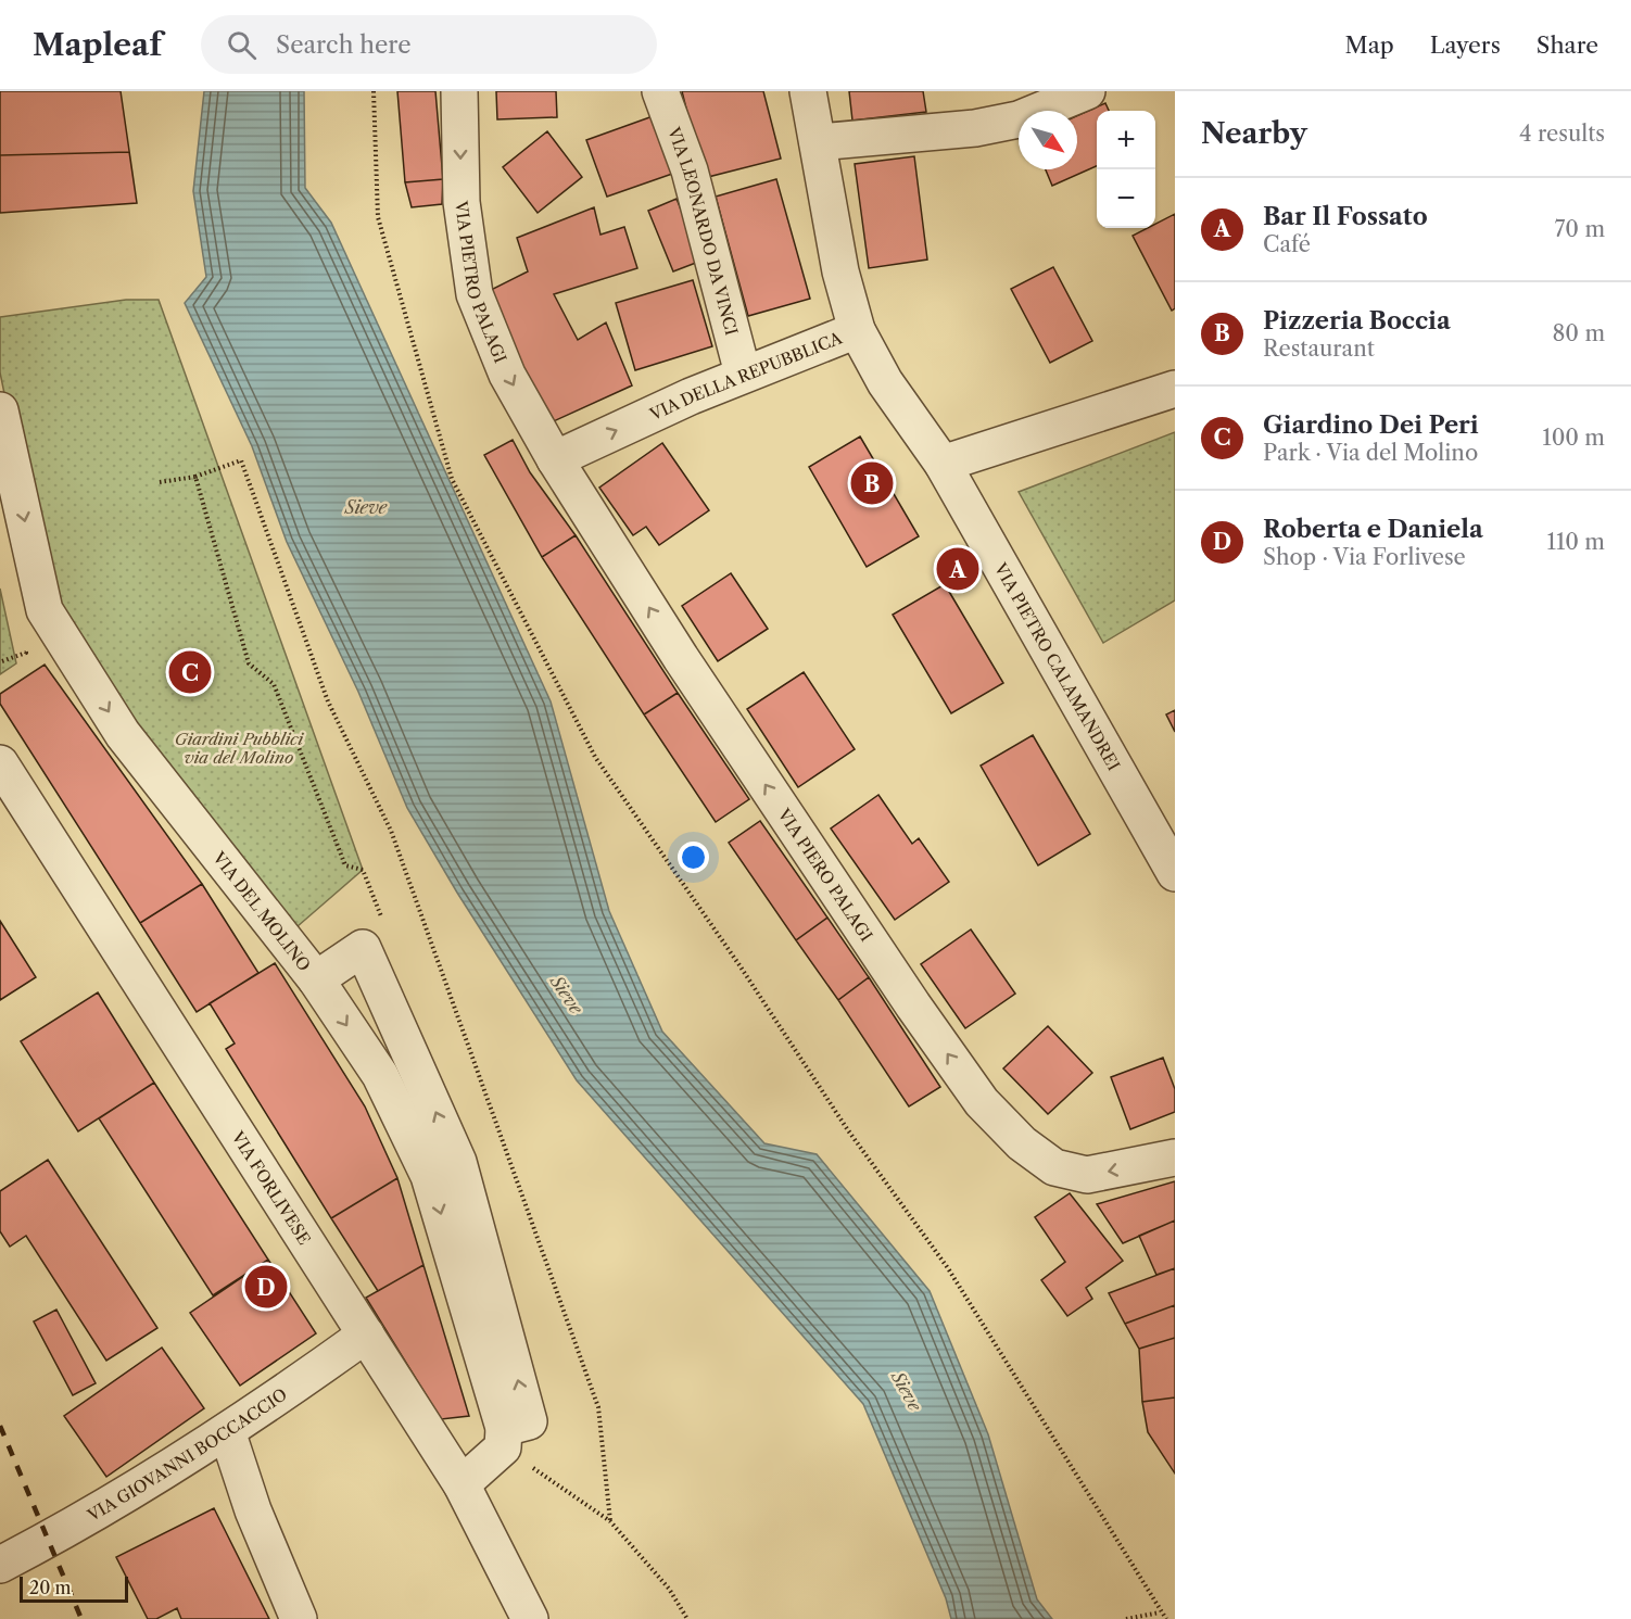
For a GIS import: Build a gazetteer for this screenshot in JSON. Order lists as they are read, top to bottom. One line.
{"streets":{"street":["VIA LEONARDO DA VINCI","VIA PIETRO PALAGI","VIA DELLA REPUBBLICA","VIA PIETRO CALAMANDREI","VIA PIERO PALAGI","VIA DEL MOLINO","VIA FORLIVESE","VIA GIOVANNI BOCCACCIO"]},"crossings":[["VIA LEONARDO DA VINCI","VIA DELLA REPUBBLICA"],["VIA PIETRO PALAGI","VIA DELLA REPUBBLICA"],["VIA PIETRO PALAGI","VIA PIERO PALAGI"],["VIA DELLA REPUBBLICA","VIA PIETRO CALAMANDREI"],["VIA DELLA REPUBBLICA","VIA PIERO PALAGI"],["VIA FORLIVESE","VIA GIOVANNI BOCCACCIO"]],"one_way":["VIA PIETRO PALAGI","VIA DELLA REPUBBLICA","VIA PIERO PALAGI"],"water":["Sieve"],"parks":["Giardini Pubblici via del Molino"],"scale_bar":"20 m","north":"bottom right","page":{"header":"Mapleaf","search":"Search here","nav":["Map","Layers","Share"],"heading":["Nearby","4 results"],"map_buttons":["+","−"],"list":[{"mark":"A","name":"Bar Il Fossato","note":"Café","value":"70 m"},{"mark":"B","name":"Pizzeria Boccia","note":"Restaurant","value":"80 m"},{"mark":"C","name":"Giardino Dei Peri","note":"Park · Via del Molino","value":"100 m"},{"mark":"D","name":"Roberta e Daniela","note":"Shop · Via Forlivese","value":"110 m"}],"pins":["B","A","C","D"],"scale":"20 m"}}
